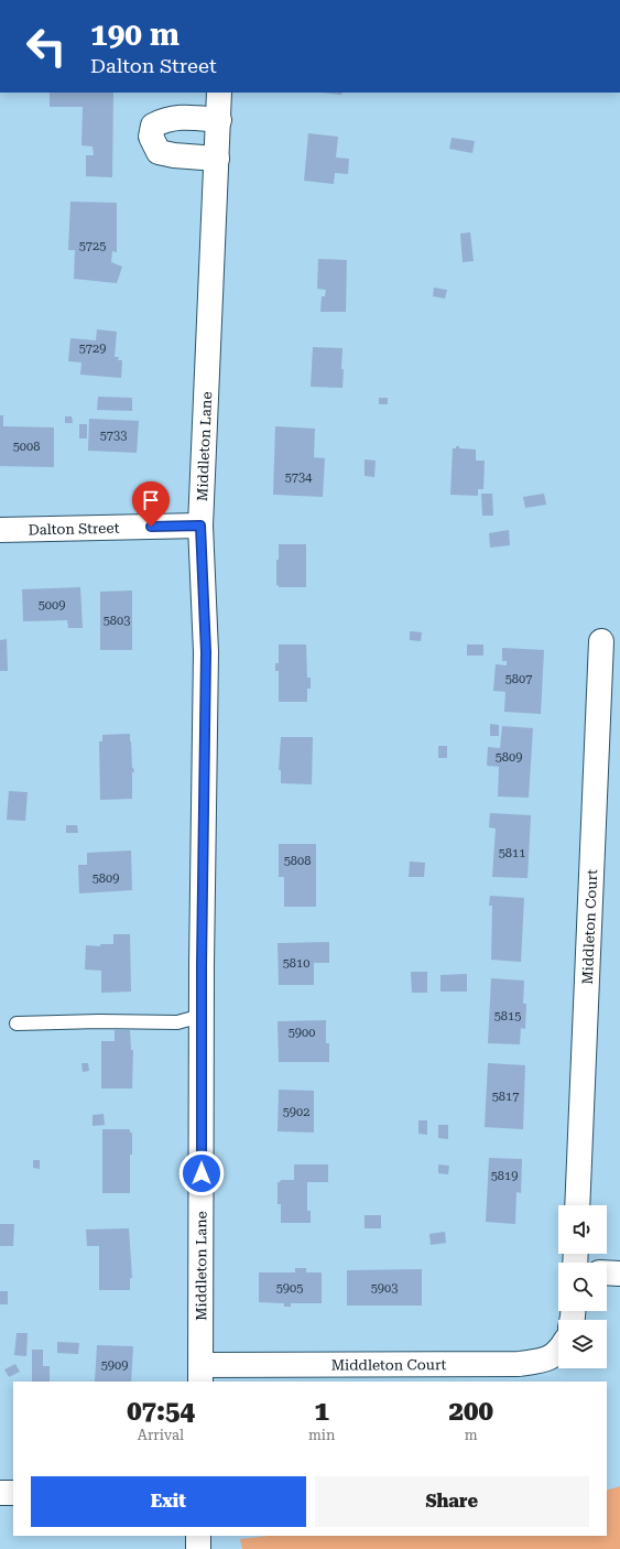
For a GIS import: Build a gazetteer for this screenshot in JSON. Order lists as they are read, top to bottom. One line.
{"streets":{"street":["Middleton Lane","Dalton Street","Middleton Court"]},"crossings":[["Middleton Lane","Dalton Street"],["Middleton Lane","Middleton Court"]],"house_numbers":["5725","5729","5733","5008","5734","5009","5803","5807","5809","5811","5808","5809","5810","5815","5900","5817","5902","5819","5905","5903","5909"],"page":{"turn":["190 m","Dalton Street"],"eta":["07:54","Arrival","1","min","200","m"],"buttons":["Exit","Share"]}}
